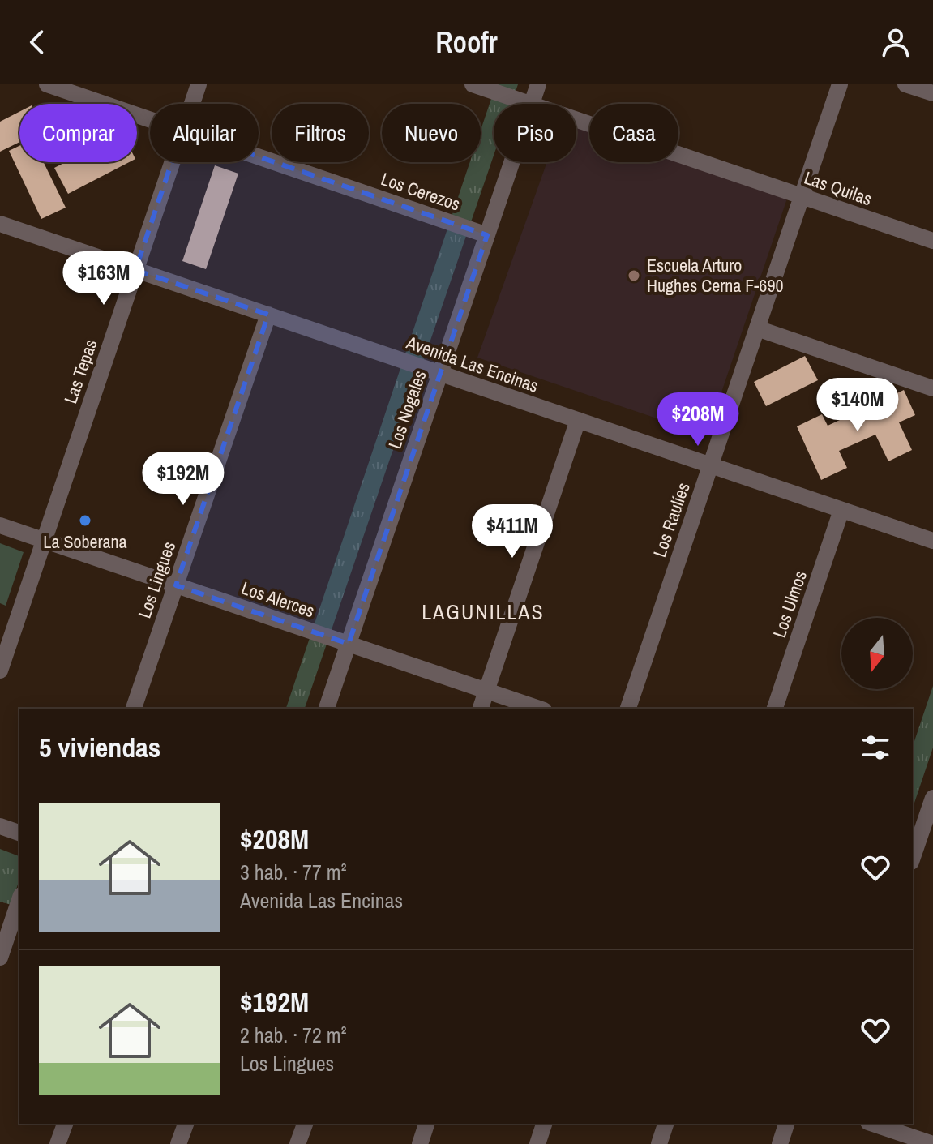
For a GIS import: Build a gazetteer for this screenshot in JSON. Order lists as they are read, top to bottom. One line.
{"streets":{"street":["Las Quilas","Los Cerezos","Avenida Las Encinas","Las Tepas","Los Nogales","Los Raulíes","Los Lingues","Los Alerces","Los Ulmos"]},"crossings":[["Las Quilas","Los Nogales"],["Las Quilas","Los Raulíes"],["Los Cerezos","Los Nogales"],["Avenida Las Encinas","Las Tepas"],["Avenida Las Encinas","Los Nogales"],["Avenida Las Encinas","Los Raulíes"],["Avenida Las Encinas","Los Lingues"],["Avenida Las Encinas","Los Ulmos"],["Las Tepas","Los Alerces"],["Los Nogales","Los Alerces"],["Los Lingues","Los Alerces"]],"districts":["LAGUNILLAS"],"places":["Escuela Arturo Hughes Cerna F-690","La Soberana"],"north":"bottom","page":{"header":"Roofr","chip":["Comprar","Alquilar","Filtros","Nuevo","Piso","Casa"],"price":["$163M","$140M","$208M","$192M","$411M"],"heading":"5 viviendas","list":[{"name":"$208M","note":"3 hab. · 77 m² · Avenida Las Encinas"},{"name":"$192M","note":"2 hab. · 72 m² · Los Lingues"}]}}
